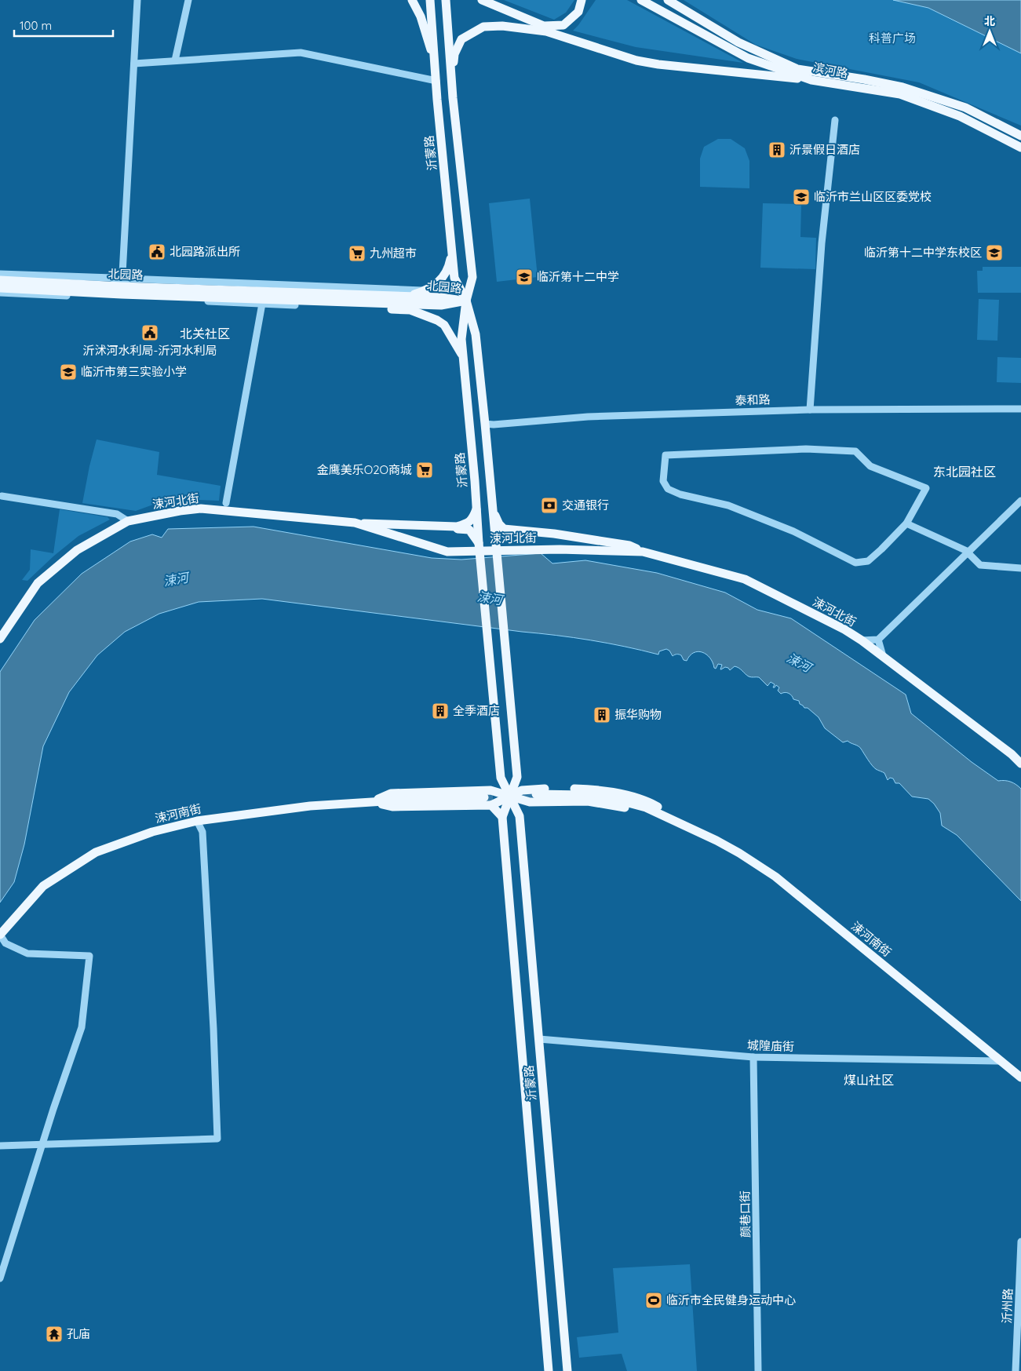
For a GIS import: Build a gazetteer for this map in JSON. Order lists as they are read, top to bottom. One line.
{"streets":{"main road":["滨河路","沂蒙路","北园路","涑河北街","涑河南街"],"street":["泰和路","城隍庙街","颜巷口街","沂州路"]},"crossings":[["沂蒙路","北园路"],["沂蒙路","泰和路"],["沂蒙路","城隍庙街"],["涑河南街","城隍庙街"],["城隍庙街","颜巷口街"]],"districts":["北关社区","东北园社区","煤山社区"],"water":["涑河"],"parks":["科普广场"],"places":{"building":["沂景假日酒店","全季酒店","振华购物"],"school or university":["临沂市兰山区区委党校","临沂第十二中学东校区","临沂第十二中学","临沂市第三实验小学"],"public building":["北园路派出所","沂沭河水利局-沂河水利局"],"supermarket":["九州超市","金鹰美乐O2O商城"],"bank":["交通银行"],"sports":["临沂市全民健身运动中心"],"temple":["孔庙"]},"scale_bar":"100 m","north":"top"}
